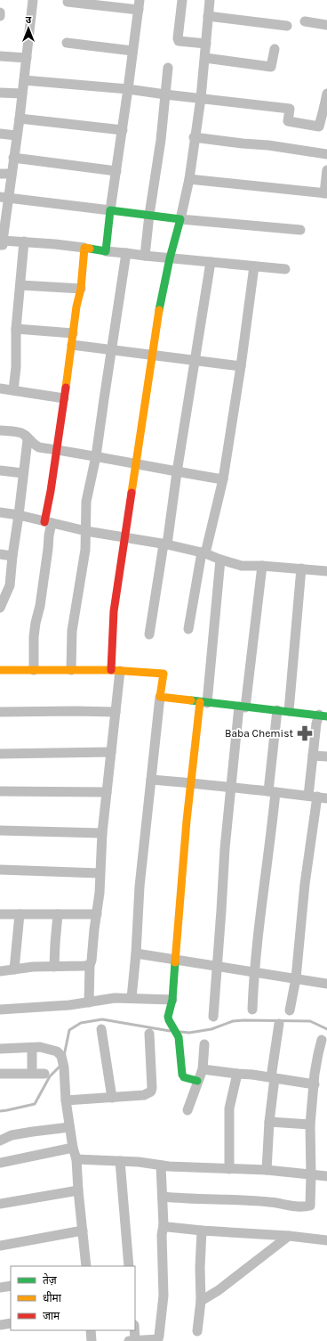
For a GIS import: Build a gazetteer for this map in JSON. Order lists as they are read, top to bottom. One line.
{"places":{"pharmacy":["Baba Chemist"]},"legend":["तेज़","धीमा","जाम"],"north":"top"}
